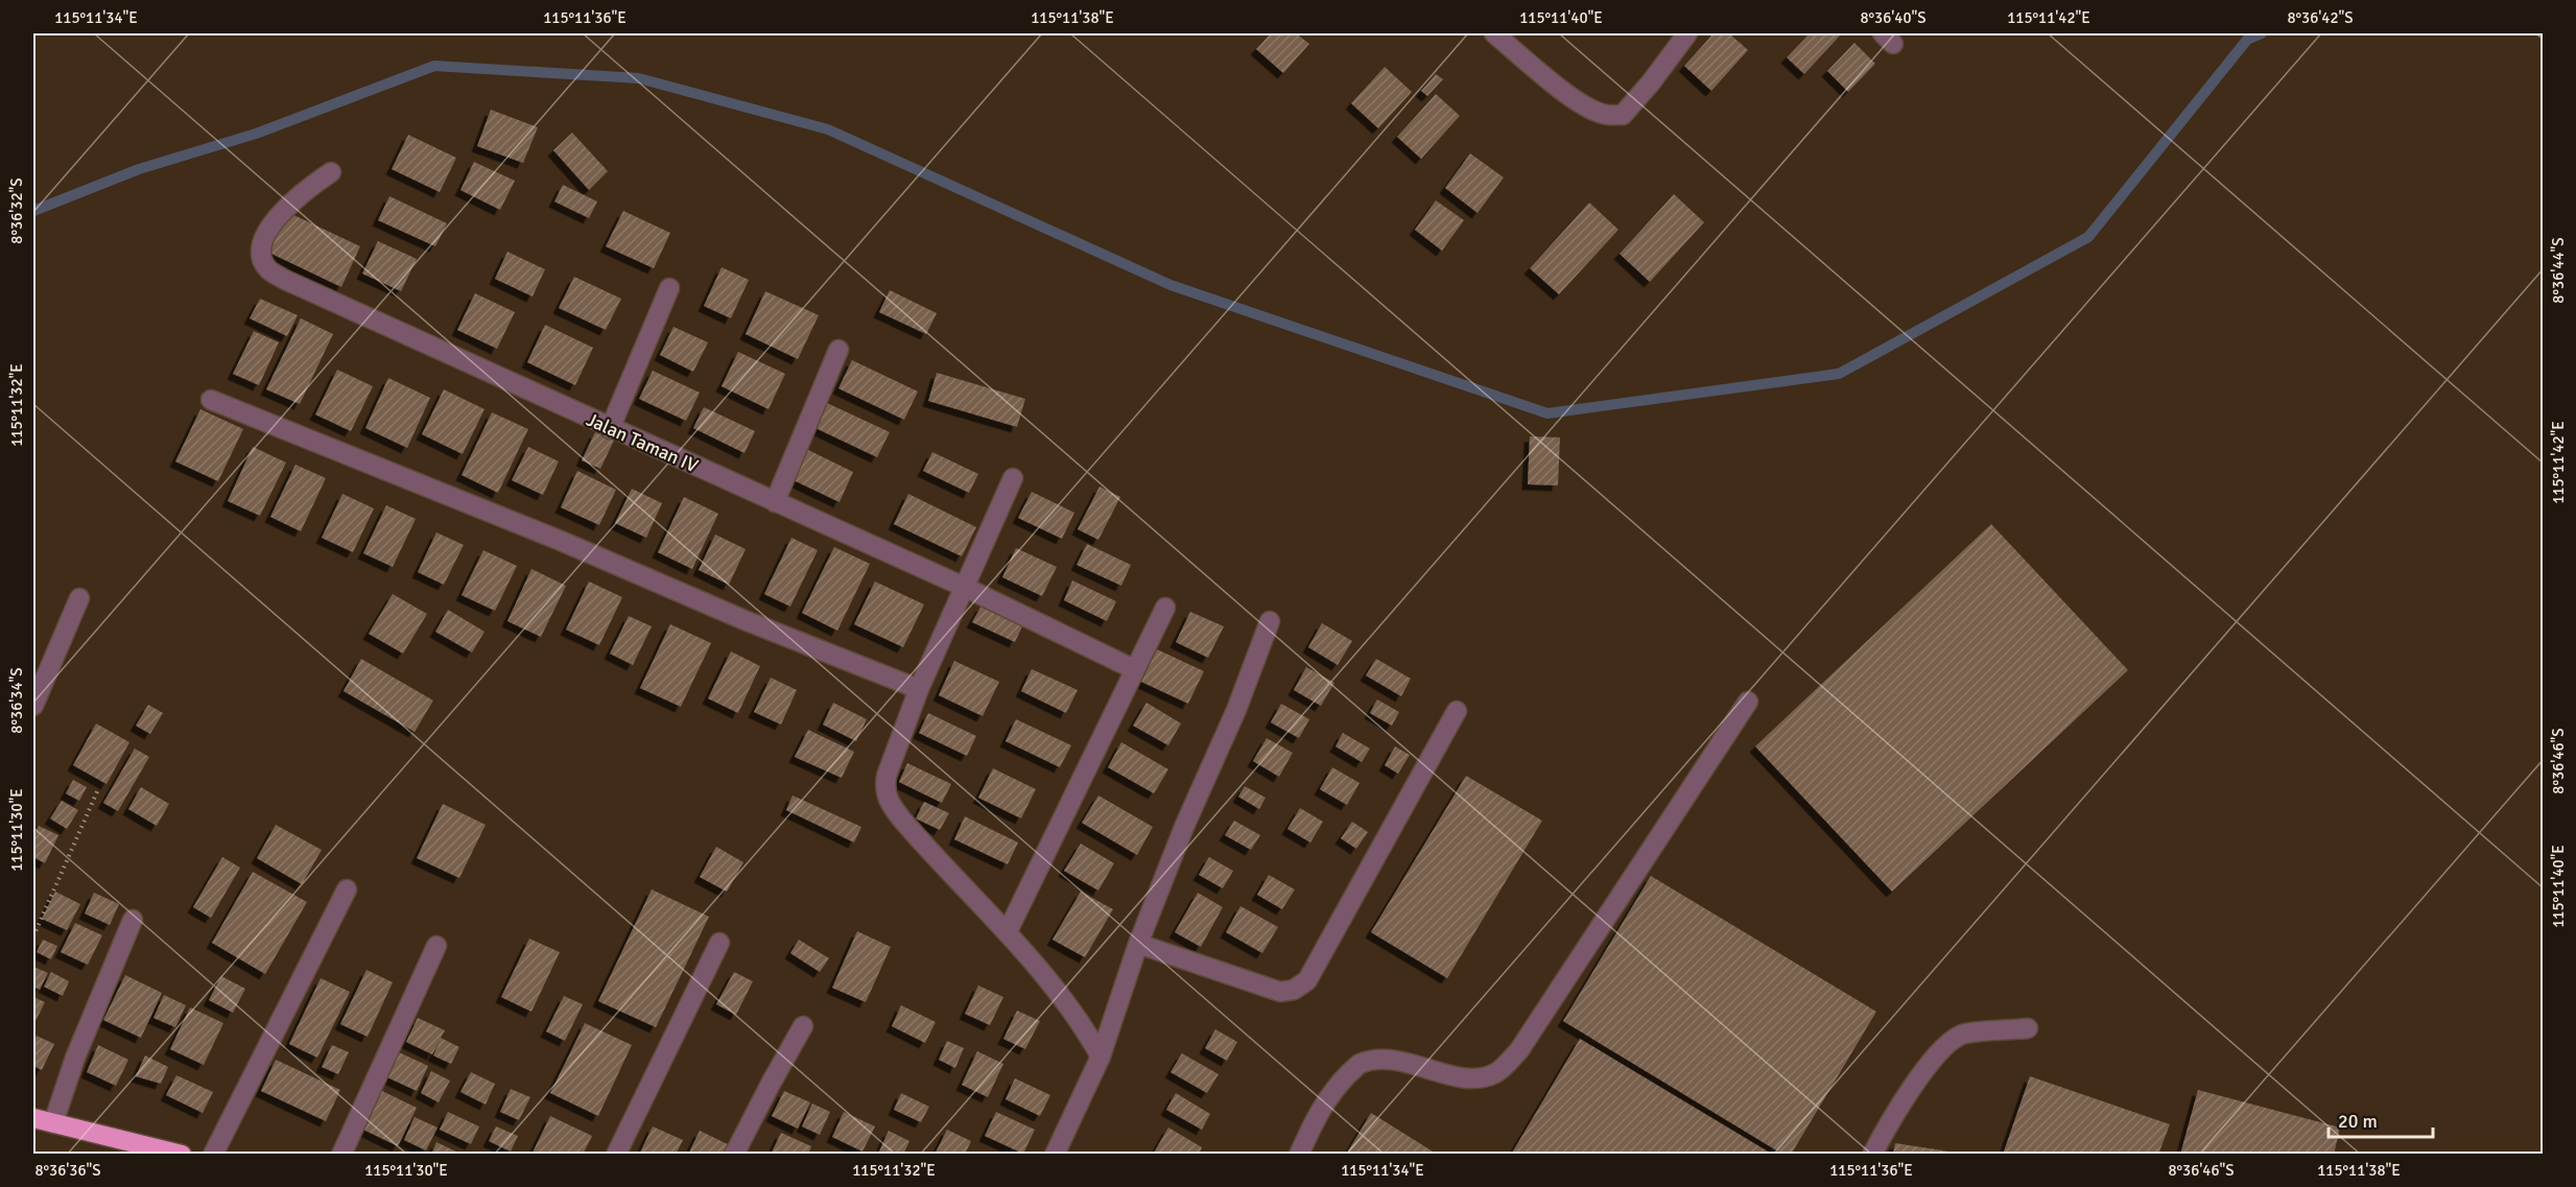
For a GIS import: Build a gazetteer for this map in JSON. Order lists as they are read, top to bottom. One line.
{"streets":{"street":["Jalan Taman IV"]},"scale_bar":"20 m","coordinates":["115°11'34\"E","115°11'36\"E","115°11'38\"E","115°11'40\"E","8°36'40\"S","115°11'42\"E","8°36'42\"S","8°36'32\"S","8°36'44\"S","115°11'32\"E","8°36'34\"S","8°36'46\"S","115°11'30\"E","8°36'36\"S"]}
